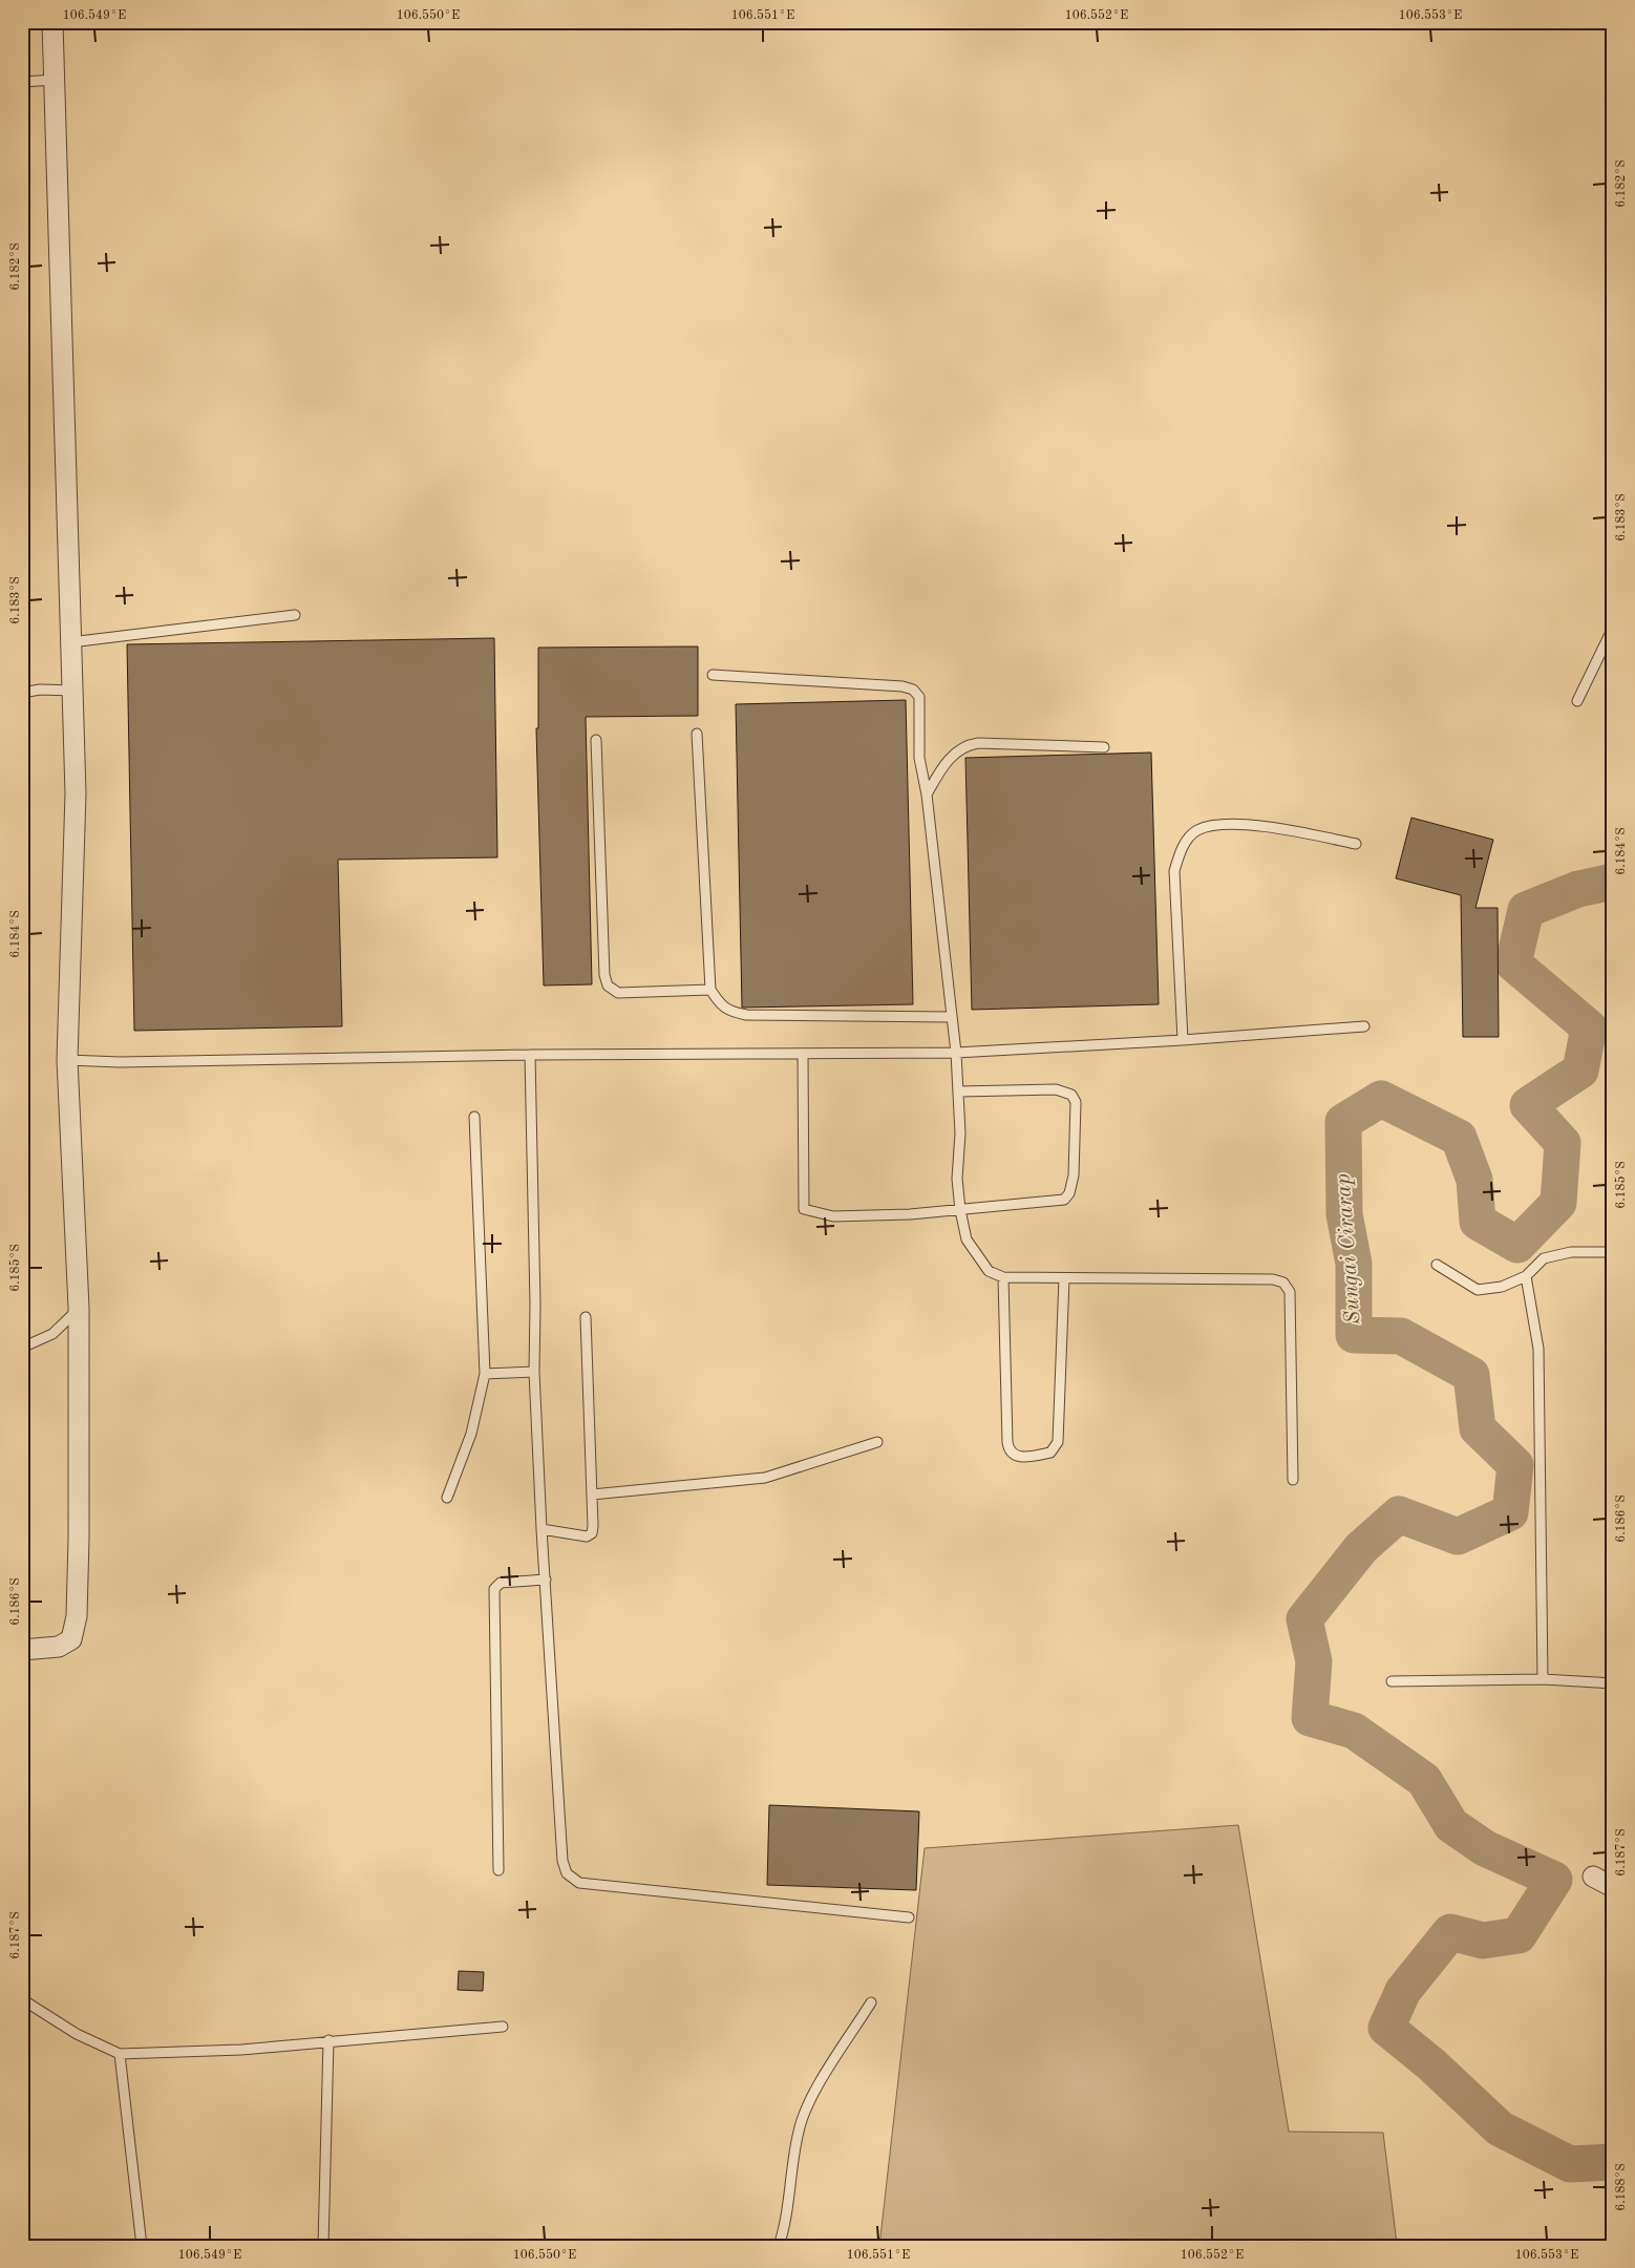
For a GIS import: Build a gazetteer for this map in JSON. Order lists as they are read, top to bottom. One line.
{"water":["Sungai Cirarap"],"coordinates":["106.549°E","106.550°E","106.551°E","106.552°E","106.553°E","6.182°S","6.183°S","6.184°S","6.185°S","6.186°S","6.187°S","6.188°S"]}
